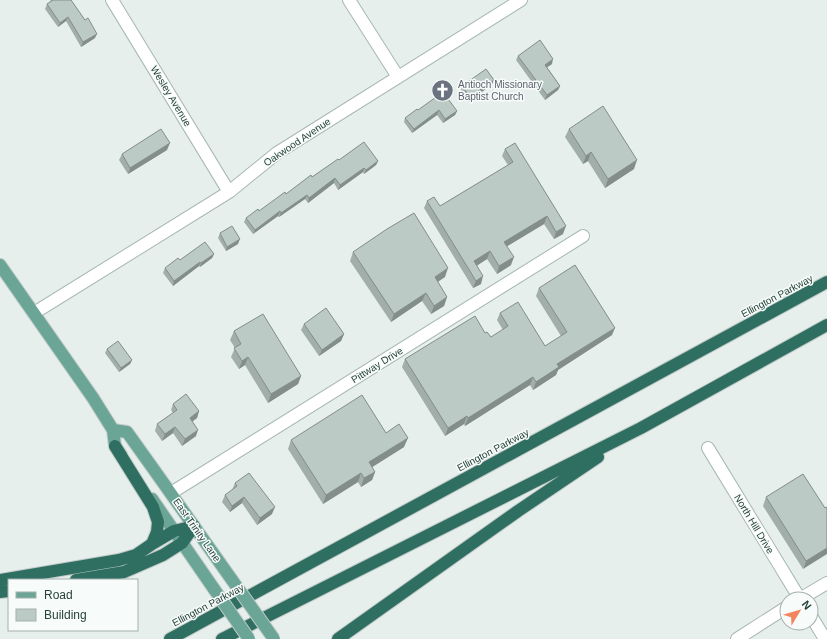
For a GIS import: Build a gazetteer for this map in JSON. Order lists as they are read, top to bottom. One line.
{"streets":{"highway":["Ellington Parkway"],"main road":["East Trinity Lane"],"street":["Wesley Avenue","Oakwood Avenue","Pittway Drive","North Hill Drive"]},"crossings":[["Wesley Avenue","Oakwood Avenue"],["Oakwood Avenue","East Trinity Lane"],["Pittway Drive","East Trinity Lane"]],"places":{"church":["Antioch Missionary Baptist Church"]},"legend":["Road","Building"],"north":"top right"}
